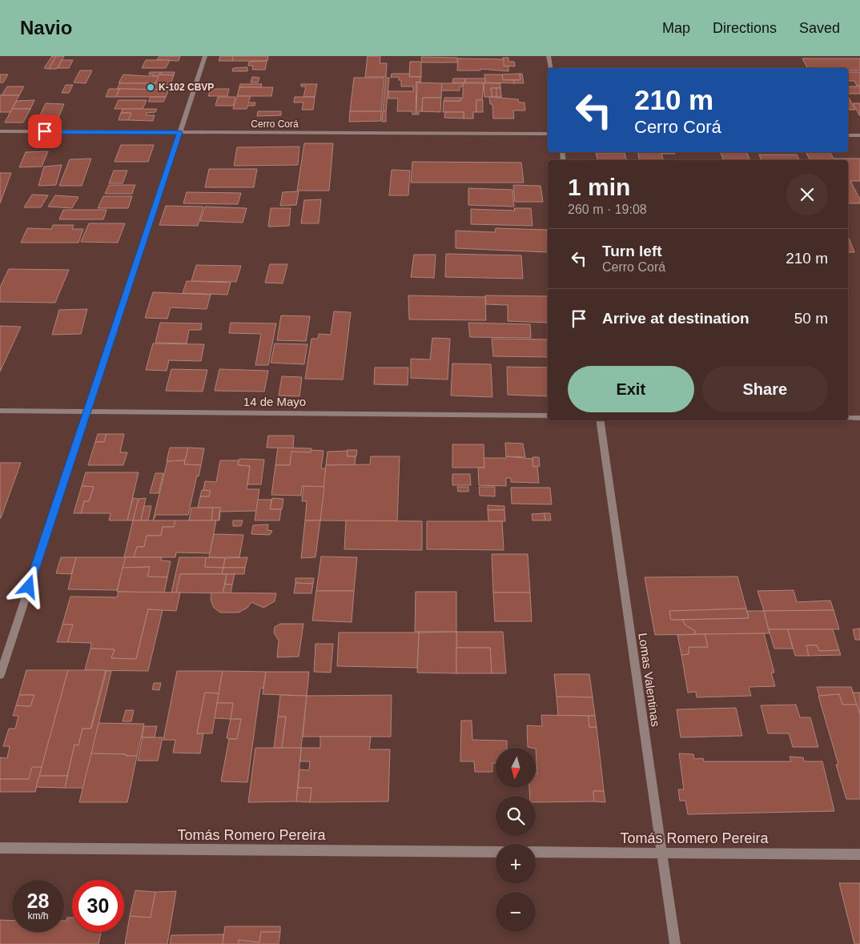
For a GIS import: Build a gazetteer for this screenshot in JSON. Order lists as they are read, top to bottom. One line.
{"streets":{"street":["Cerro Corá","14 de Mayo","Lomas Valentinas","Tomás Romero Pereira"]},"crossings":[["Lomas Valentinas","Tomás Romero Pereira"]],"places":["K-102 CBVP"],"north":"bottom","page":{"header":"Navio","nav":["Map","Directions","Saved"],"turn":["210 m","Cerro Corá"],"heading":["1 min","260 m · 19:08"],"list":[{"name":"Turn left","note":"Cerro Corá","value":"210 m"},{"name":"Arrive at destination","value":"50 m"}],"buttons":["Exit","Share"],"map_buttons":["+","−"],"speed":"28 km/h","limit":"30"}}
